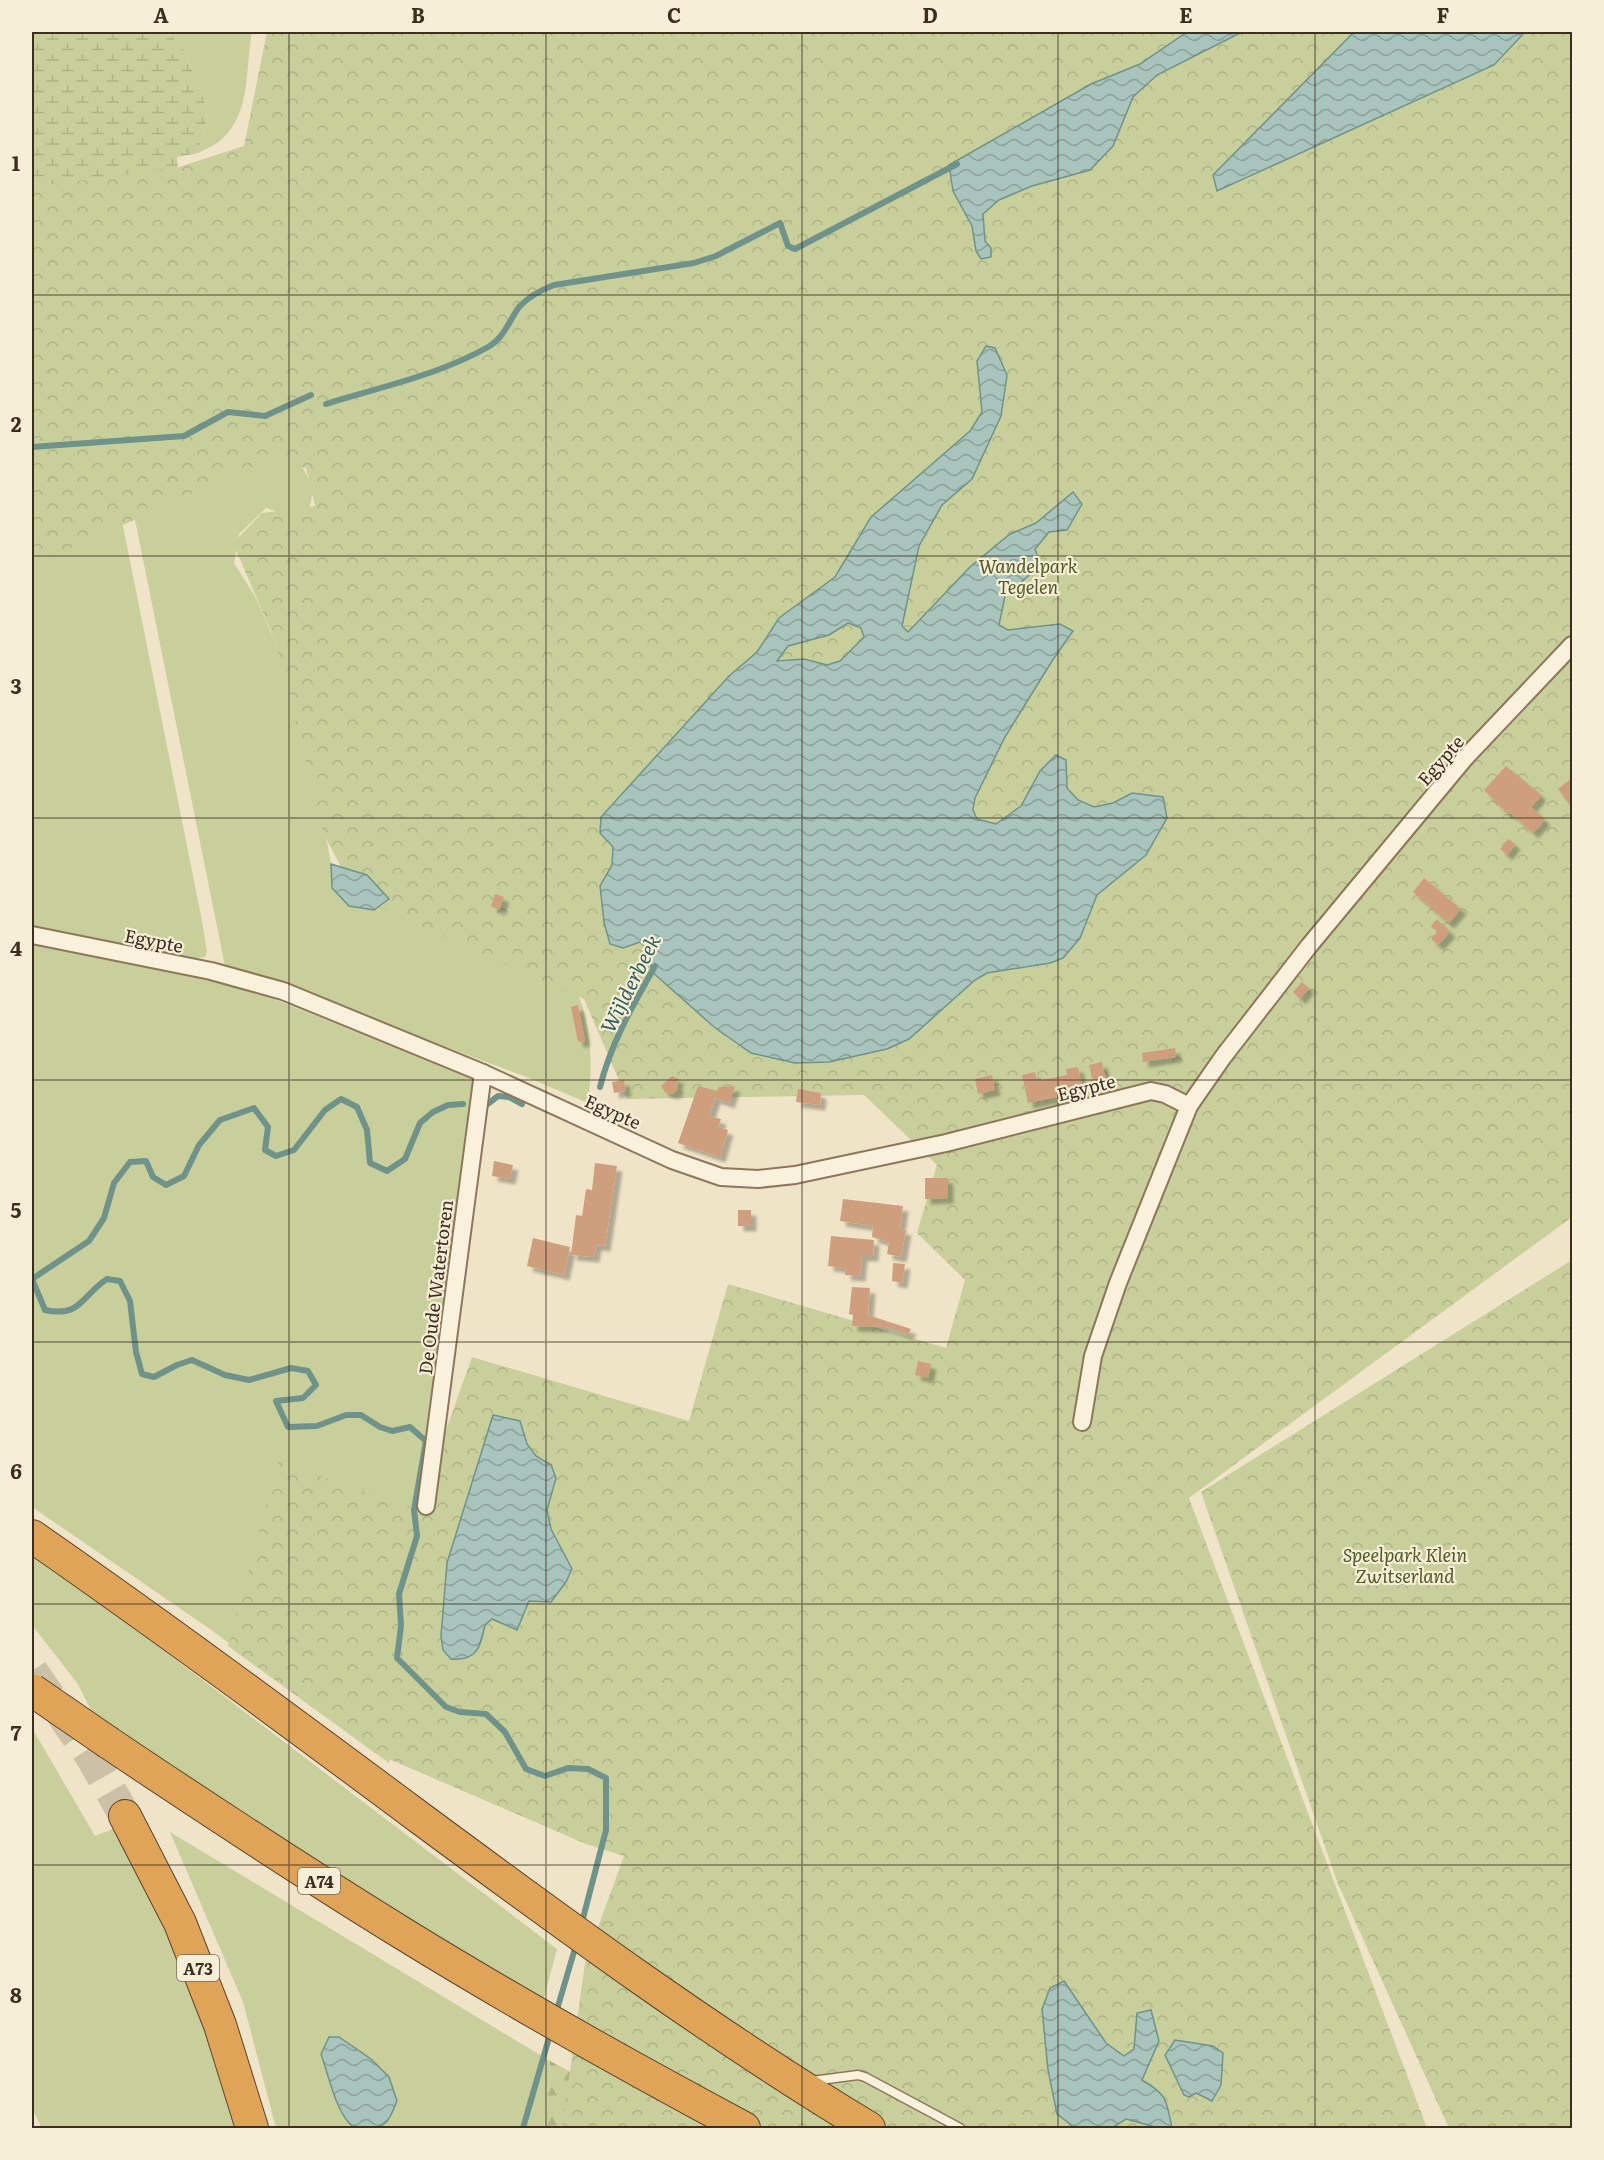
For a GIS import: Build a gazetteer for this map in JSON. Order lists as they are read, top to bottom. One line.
{"streets":{"highway":["A74","A73"],"street":["Egypte","De Oude Watertoren"]},"crossings":[["Egypte","De Oude Watertoren"]],"water":["Wijlderbeek"],"parks":["Wandelpark Tegelen","Speelpark Klein Zwitserland"],"grid":{"columns":["A","B","C","D","E","F"],"rows":["1","2","3","4","5","6","7","8"]}}
